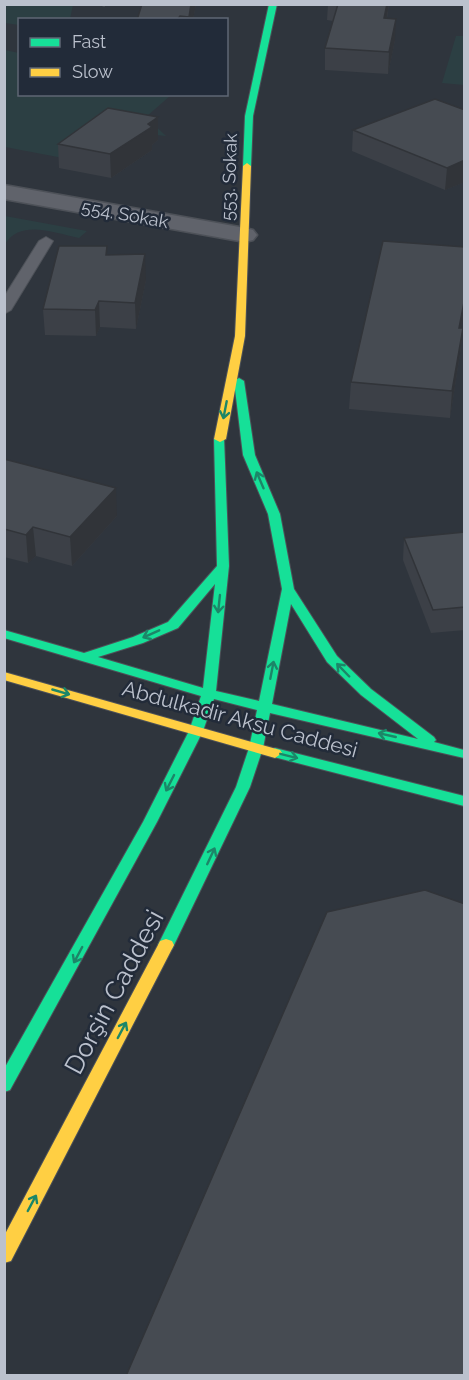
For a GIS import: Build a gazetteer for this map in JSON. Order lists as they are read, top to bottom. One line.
{"streets":{"street":["553. Sokak","554. Sokak","Abdulkadir Aksu Caddesi","Dorşin Caddesi"]},"crossings":[["553. Sokak","554. Sokak"],["Abdulkadir Aksu Caddesi","Dorşin Caddesi"]],"legend":["Fast","Slow"]}
